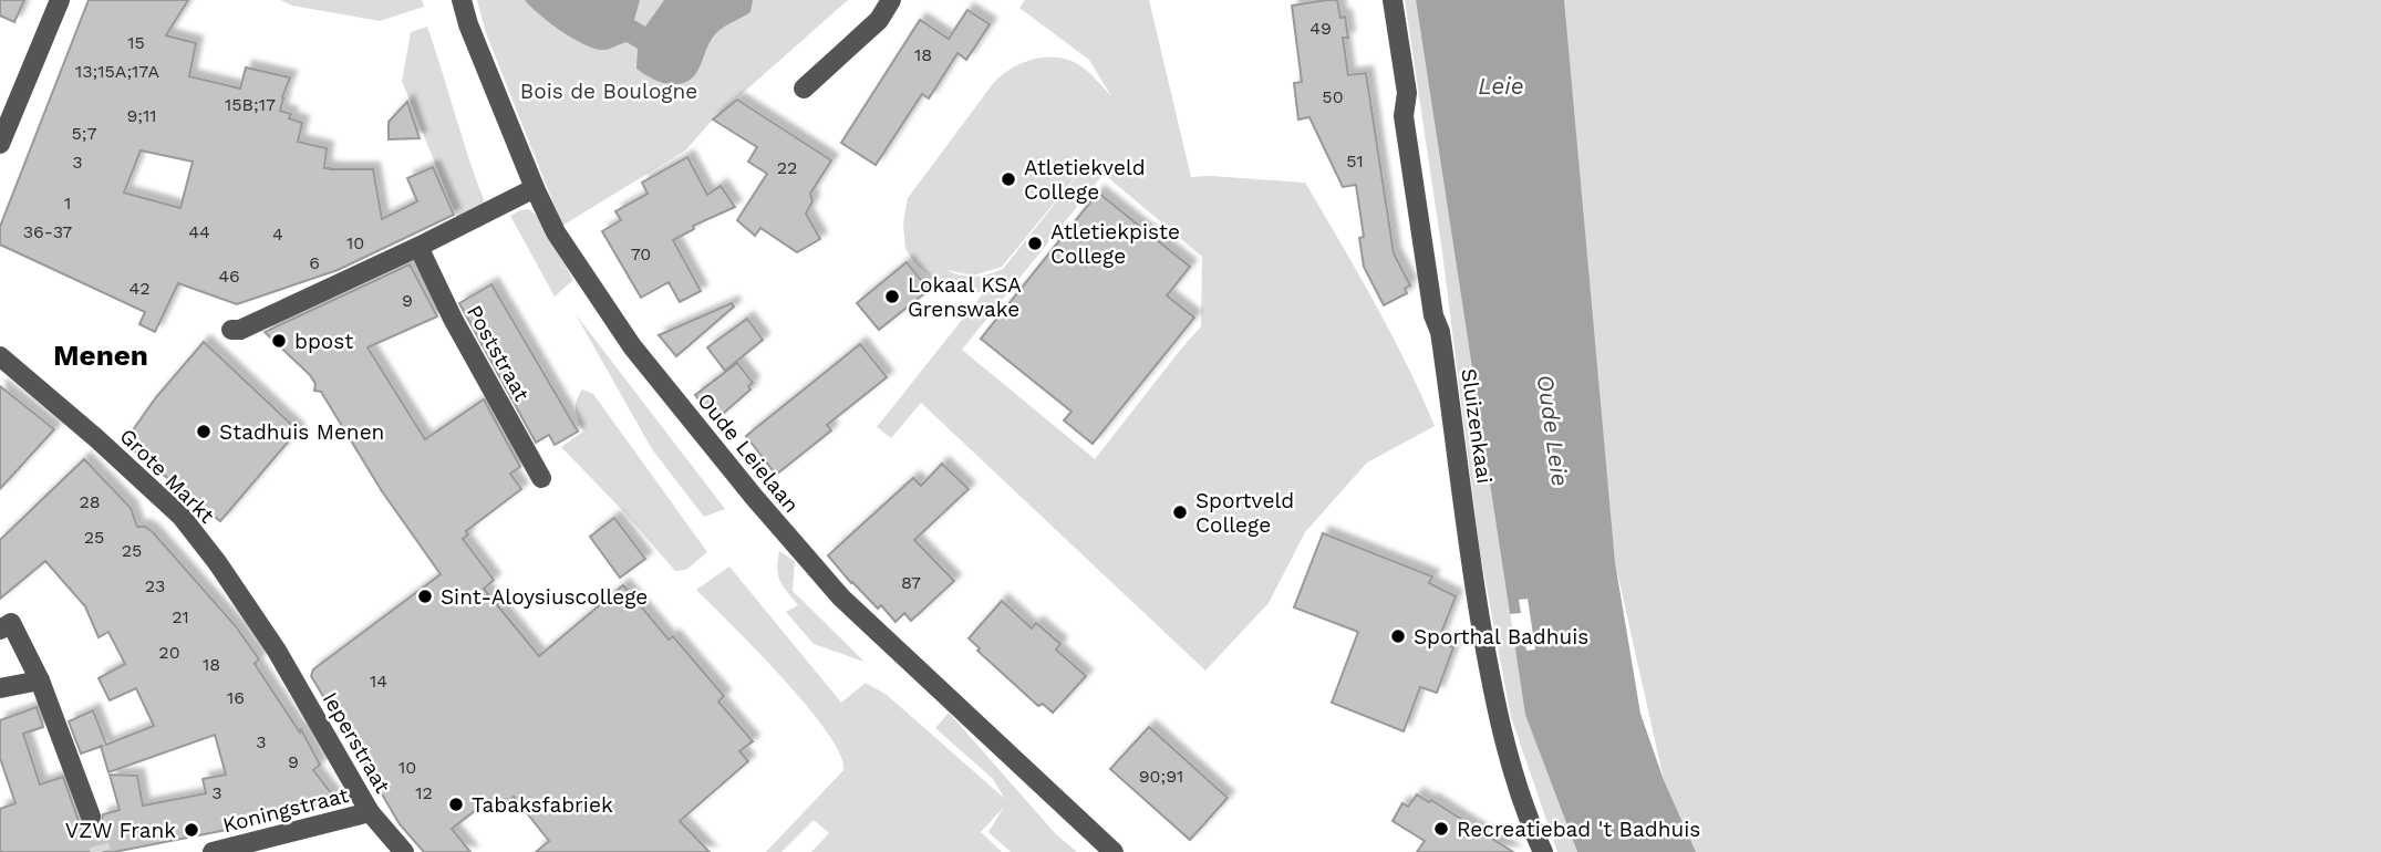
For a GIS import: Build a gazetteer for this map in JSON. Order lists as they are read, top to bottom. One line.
{"streets":{"street":["Poststraat","Sluizenkaai","Oude Leielaan","Grote Markt","Ieperstraat","Koningstraat"]},"crossings":[["Grote Markt","Ieperstraat"],["Ieperstraat","Koningstraat"]],"districts":["Menen"],"water":["Leie","Oude Leie"],"parks":["Bois de Boulogne"],"places":["Atletiekveld College","Atletiekpiste College","Lokaal KSA Grenswake","bpost","Stadhuis Menen","Sportveld College","Sint-Aloysiuscollege","Sporthal Badhuis","Tabaksfabriek","Recreatiebad 't Badhuis","VZW Frank"],"house_numbers":["49","15","18","13;15A;17A","50","15B;17","9;11","5;7","51","3","22","1","36-37","44","4","10","70","6","46","42","9","28","25","25","87","23","21","20","18","14","16","3","9","10","90;91","3","12"]}
